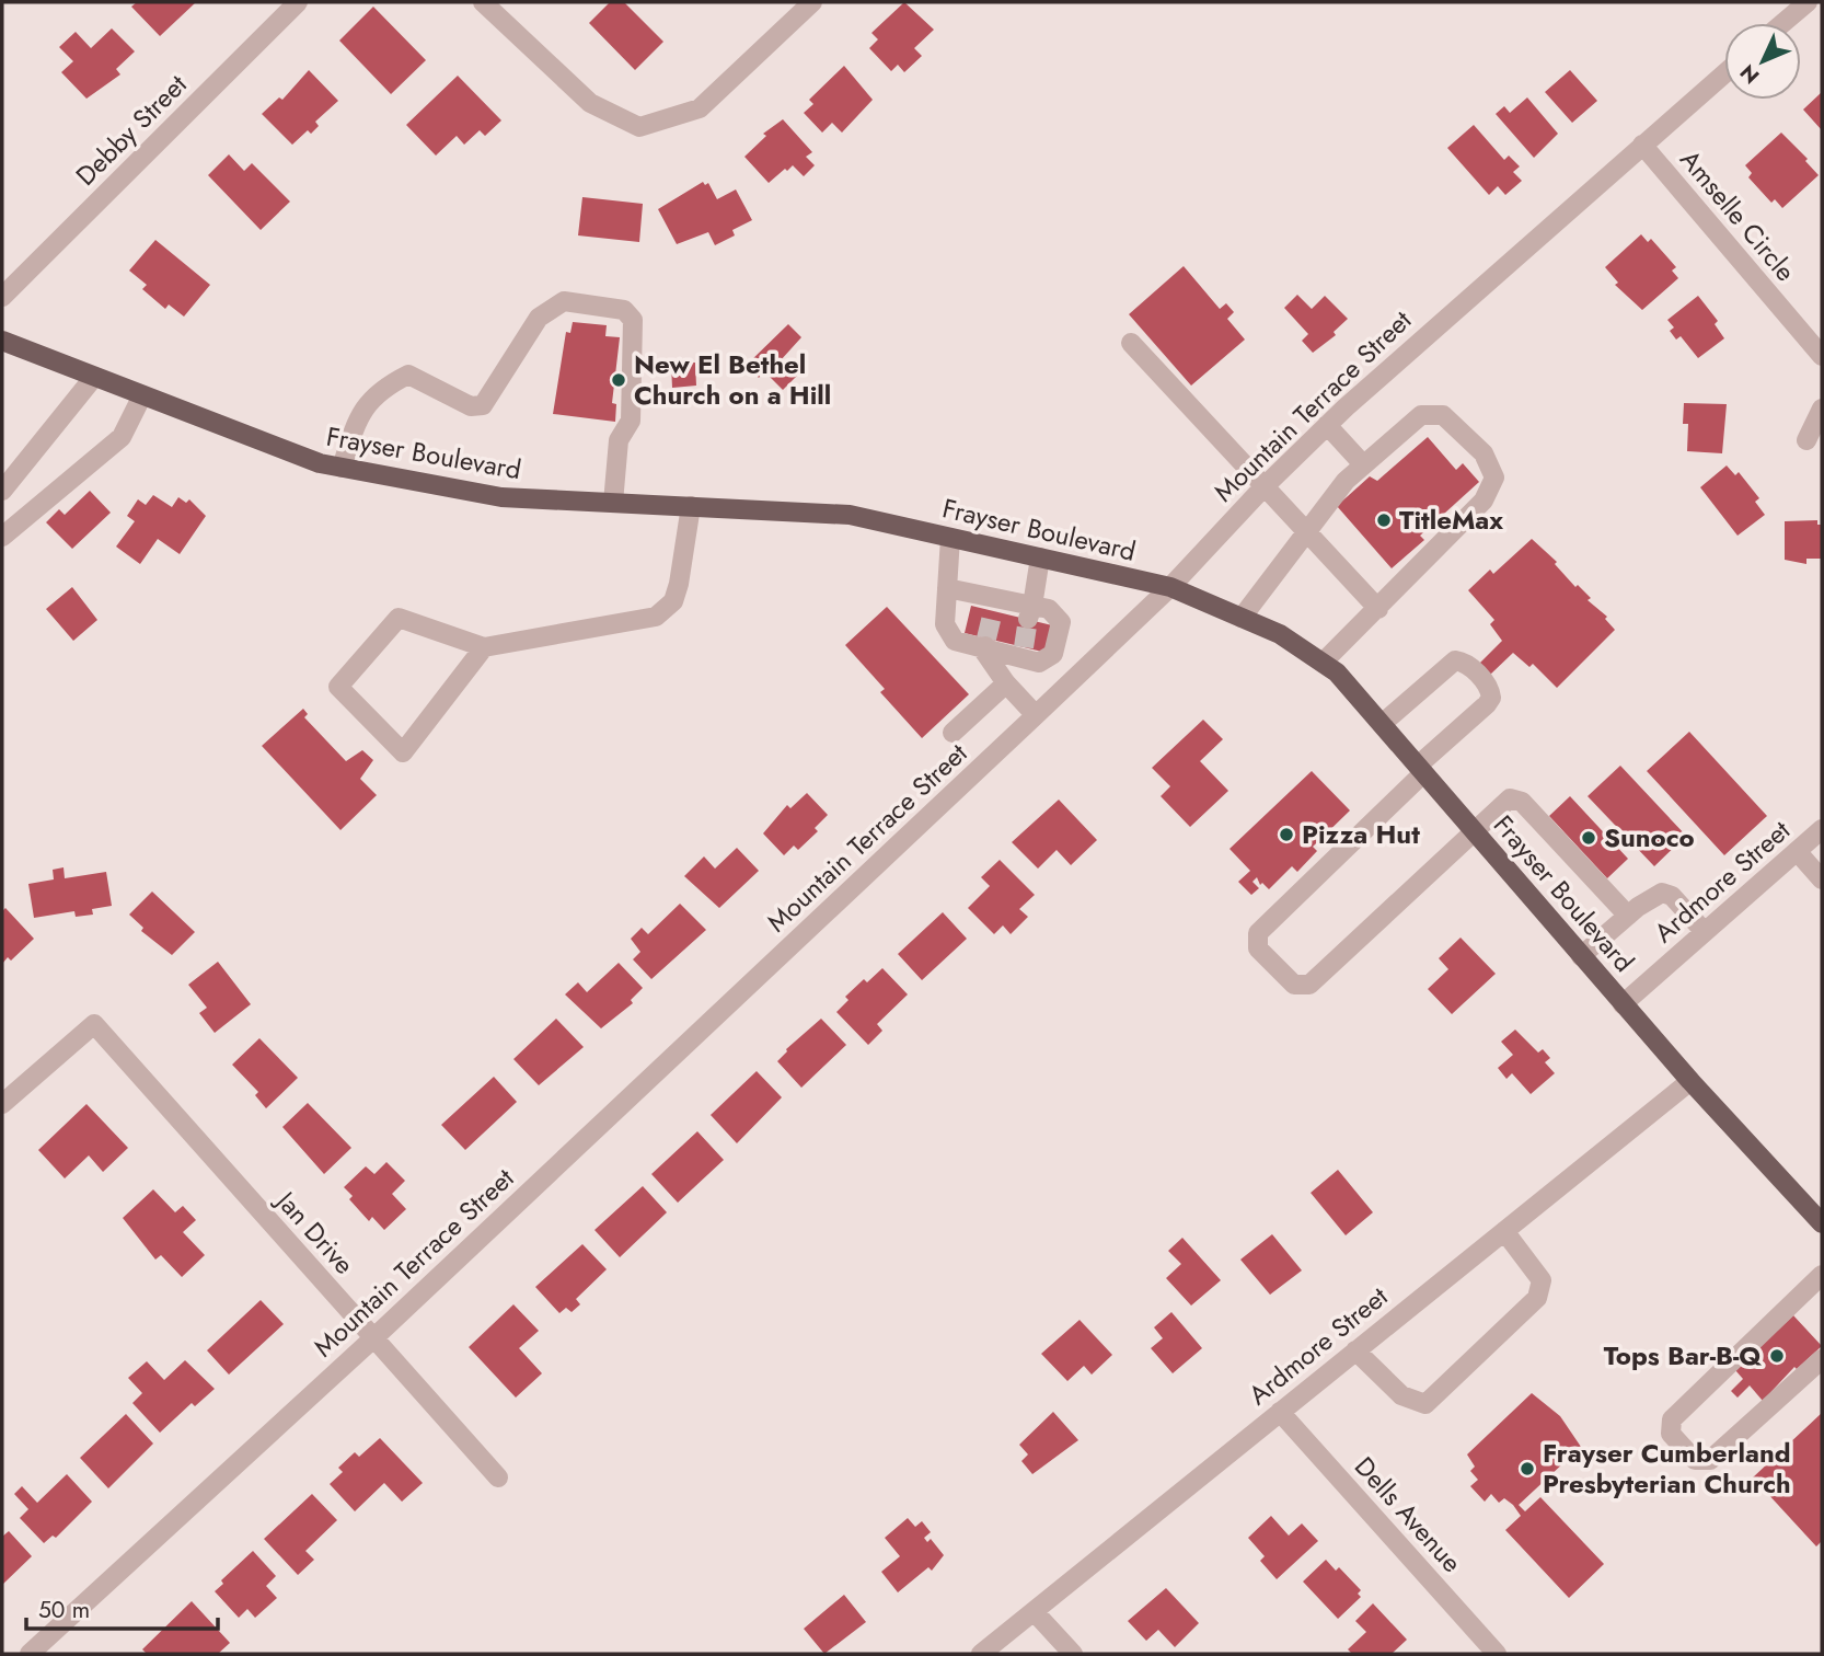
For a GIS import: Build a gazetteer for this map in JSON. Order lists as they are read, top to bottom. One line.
{"streets":{"main road":["Frayser Boulevard"],"street":["Debby Street","Amselle Circle","Mountain Terrace Street","Ardmore Street","Jan Drive","Dells Avenue"]},"crossings":[["Amselle Circle","Mountain Terrace Street"],["Mountain Terrace Street","Frayser Boulevard"],["Mountain Terrace Street","Jan Drive"],["Frayser Boulevard","Ardmore Street"],["Ardmore Street","Dells Avenue"]],"places":["New El Bethel Church on a Hill","TitleMax","Pizza Hut","Sunoco","Tops Bar-B-Q","Frayser Cumberland Presbyterian Church"],"scale_bar":"50 m","north":"bottom left"}
